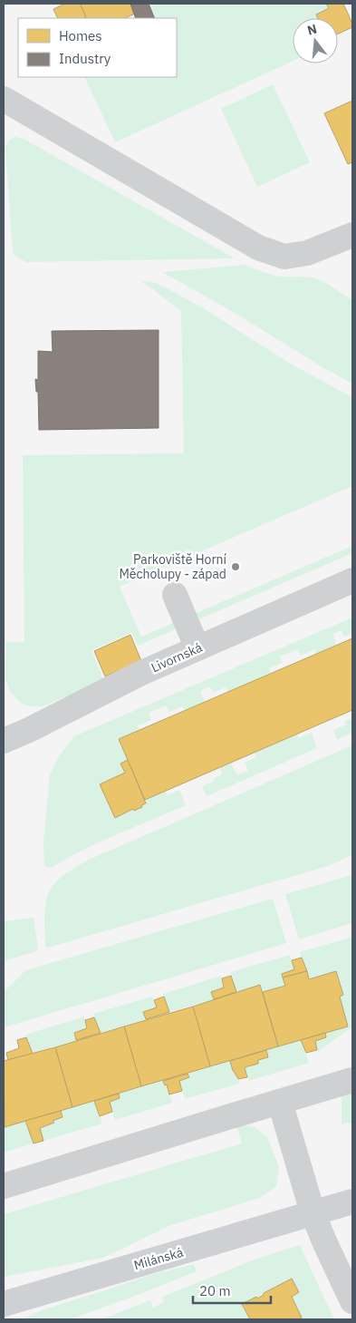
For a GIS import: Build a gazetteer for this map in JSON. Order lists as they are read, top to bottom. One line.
{"streets":{"street":["Livornská","Milánská"]},"places":["Parkoviště Horní Měcholupy - západ"],"legend":["Homes","Industry"],"scale_bar":"20 m","north":"top"}
